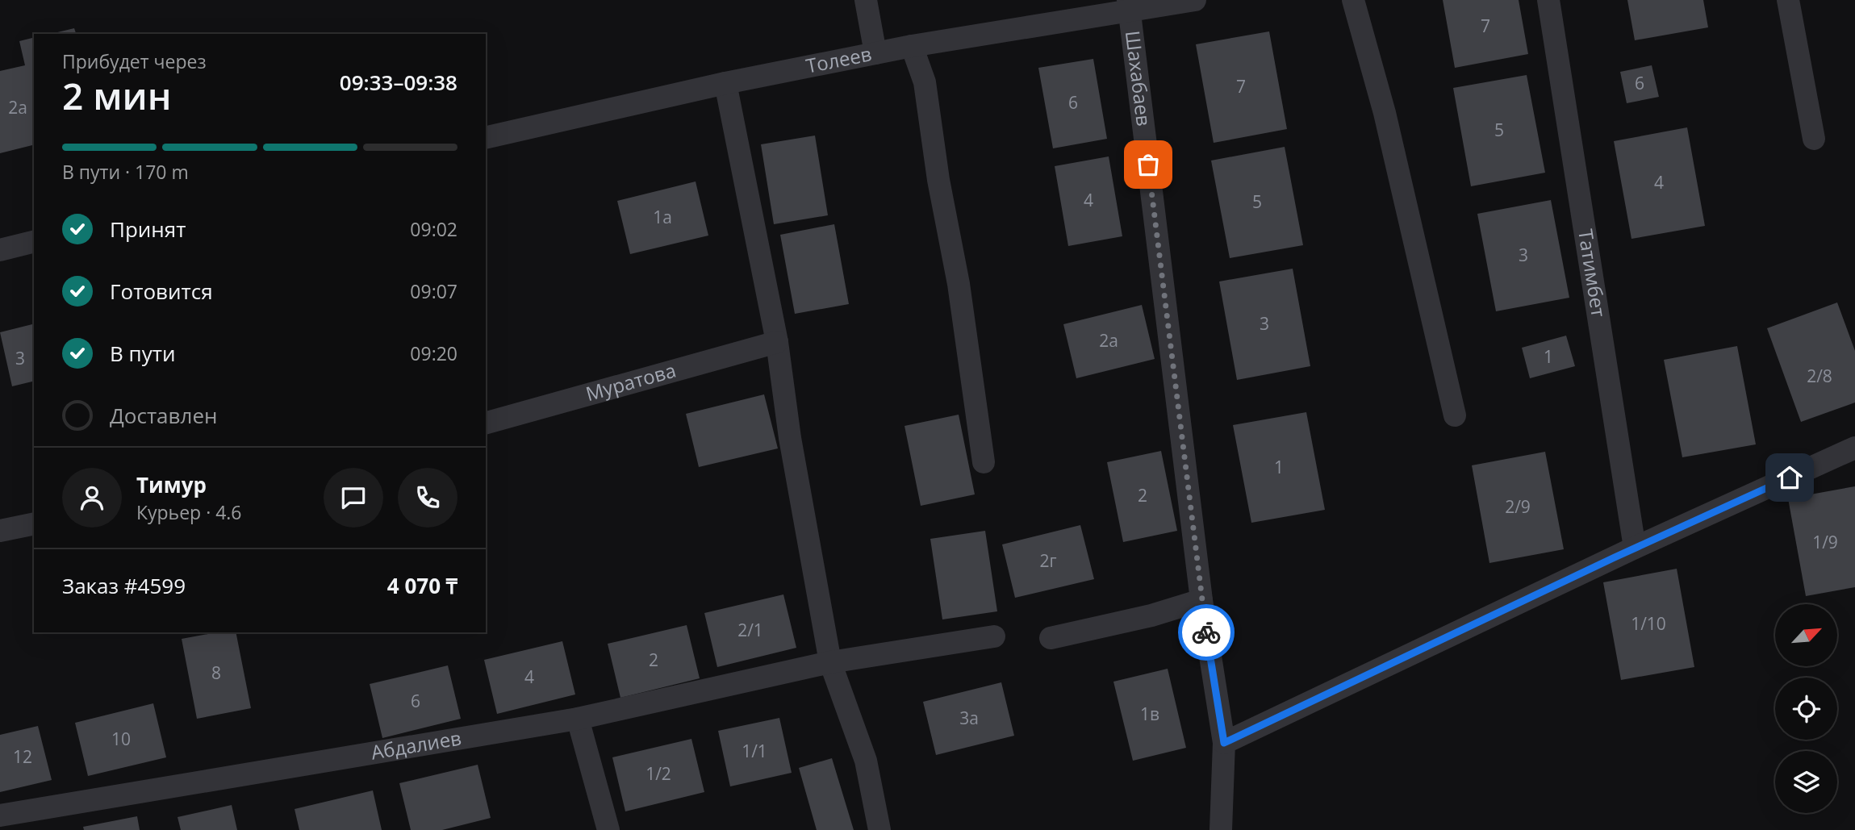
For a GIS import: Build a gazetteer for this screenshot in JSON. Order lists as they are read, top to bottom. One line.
{"streets":{"street":["Толеев","Шахабаев","Татимбет","Муратова","Абдалиев"]},"crossings":[["Толеев","Шахабаев"]],"house_numbers":["7","6","7","6","2а","5","4","4","5","1а","3","3","2а","1","3","2/8","1","2","2/9","1/9","2г","1/10","2/1","2","8","4","6","1в","3а","10","1/1","12","1/2"],"north":"top right","page":{"heading":["2 мин","Прибудет через","09:33–09:38"],"panel":["Тимур","Курьер · 4.6","Заказ #4599","4 070 ₸"],"bar":"В пути · 170 m","list":[["Принят","09:02"],["Готовится","09:07"],["В пути","09:20"],"Доставлен"]}}
